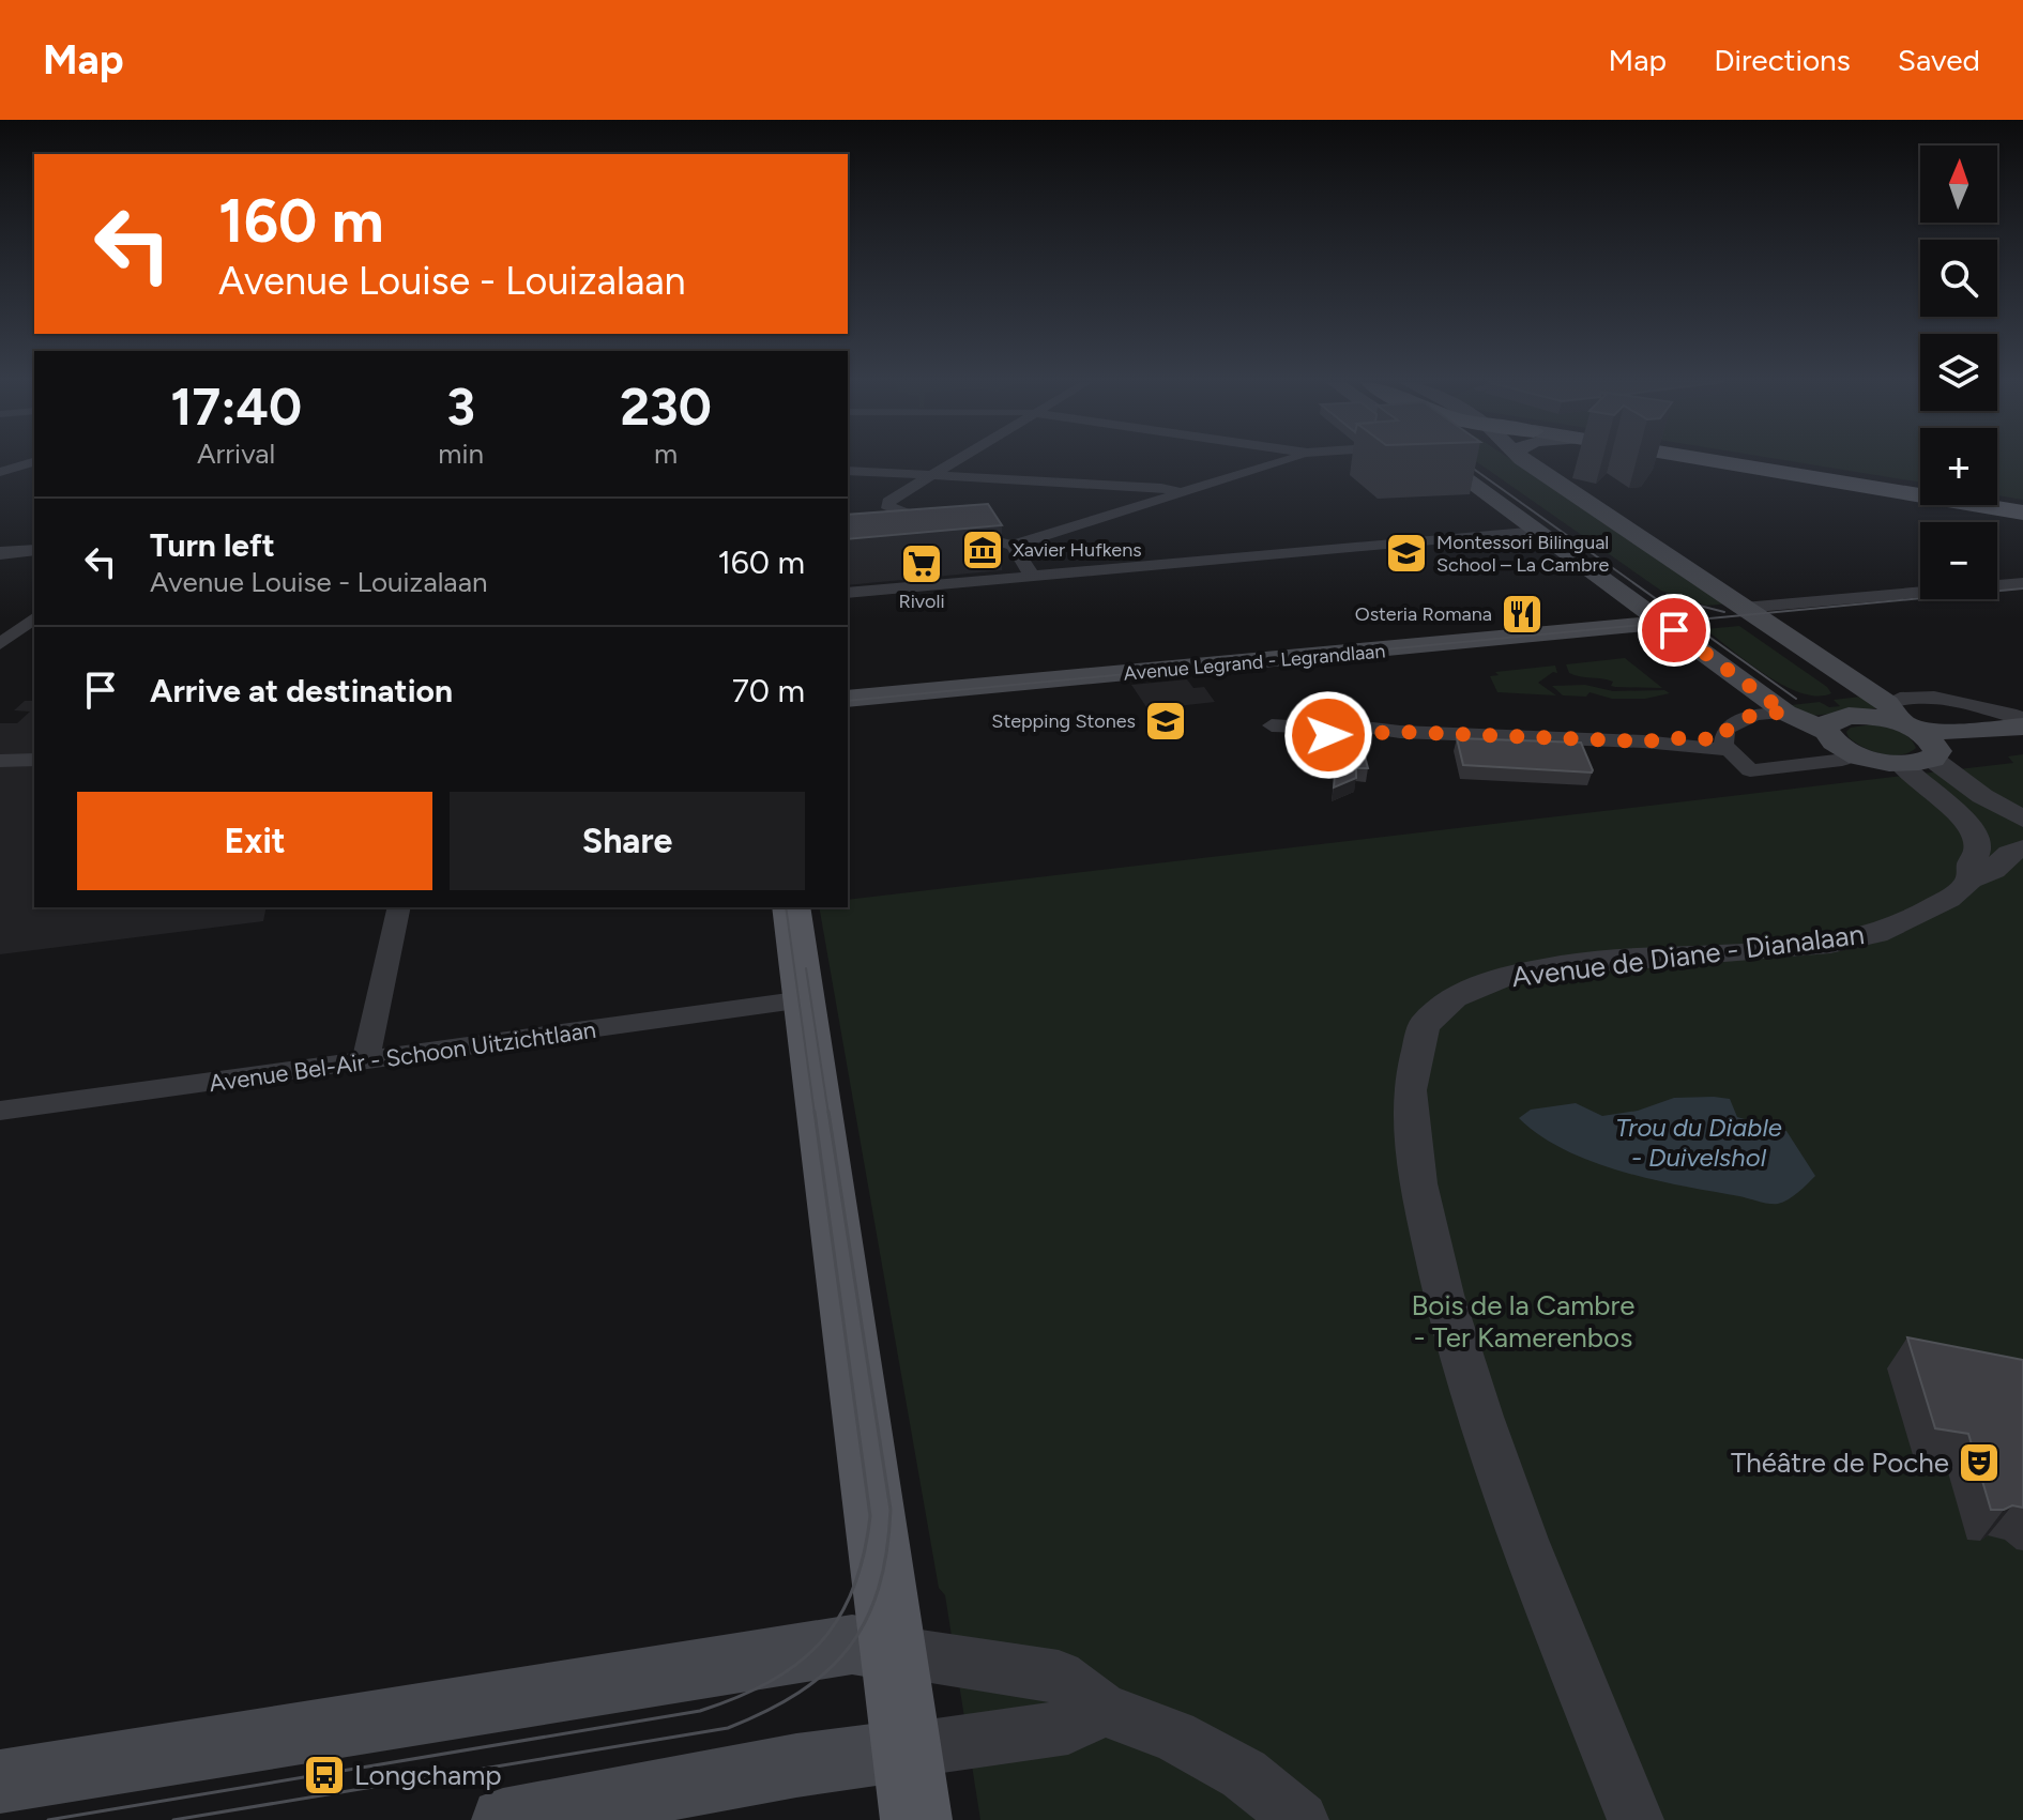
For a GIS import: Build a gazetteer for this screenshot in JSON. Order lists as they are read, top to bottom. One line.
{"streets":{"main road":["Avenue Legrand - Legrandlaan"],"street":["Avenue de Diane - Dianalaan","Avenue Bel-Air - Schoon Uitzichtlaan"]},"water":["Trou du Diable - Duivelshol"],"parks":["Bois de la Cambre - Ter Kamerenbos"],"places":{"museum":["Xavier Hufkens"],"school or university":["Montessori Bilingual School – La Cambre","Stepping Stones"],"supermarket":["Rivoli"],"restaurant":["Osteria Romana"],"theatre":["Théâtre de Poche"],"bus stop":["Longchamp"]},"north":"top","page":{"header":"Map","nav":["Map","Directions","Saved"],"map_buttons":["+","−"],"turn":["160 m","Avenue Louise - Louizalaan"],"eta":["17:40","Arrival","3","min","230","m"],"list":[{"name":"Turn left","note":"Avenue Louise - Louizalaan","value":"160 m"},{"name":"Arrive at destination","value":"70 m"}],"buttons":["Exit","Share"]}}
